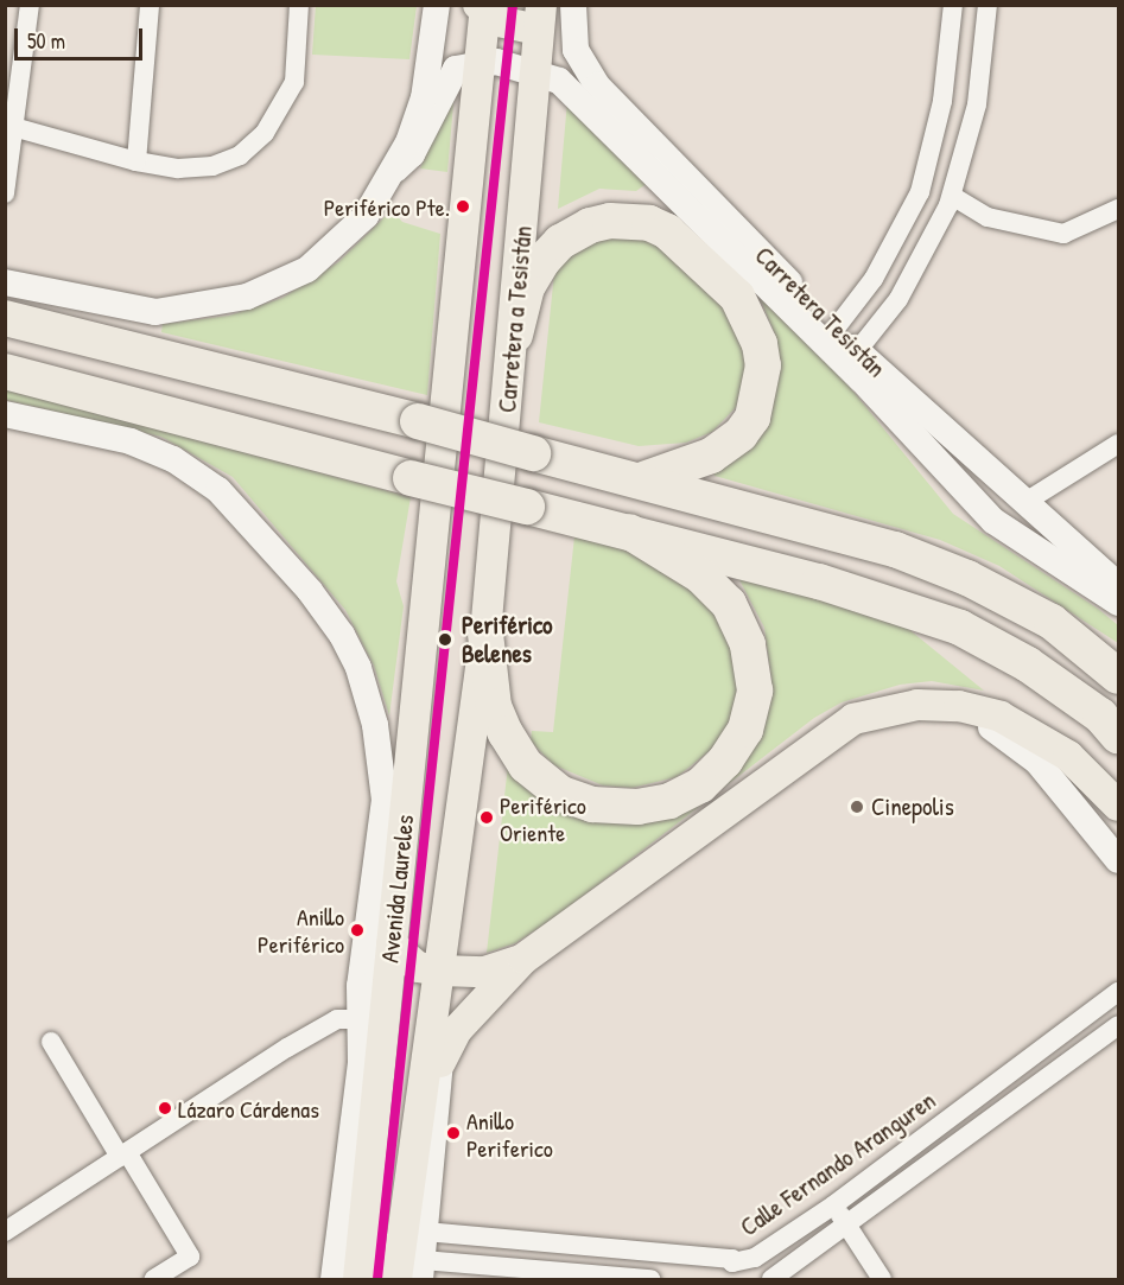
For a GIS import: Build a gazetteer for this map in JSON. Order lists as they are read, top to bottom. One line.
{"streets":{"main road":["Carretera Tesistán","Carretera a Tesistán","Avenida Laureles"],"street":["Calle Fernando Aranguren"]},"crossings":[["Carretera a Tesistán","Avenida Laureles"],["Avenida Laureles","Calle Fernando Aranguren"]],"places":["Periférico Pte.","Periférico Belenes","Cinepolis","Periférico Oriente","Anillo Periférico","Lázaro Cárdenas","Anillo Periferico"],"scale_bar":"50 m"}
